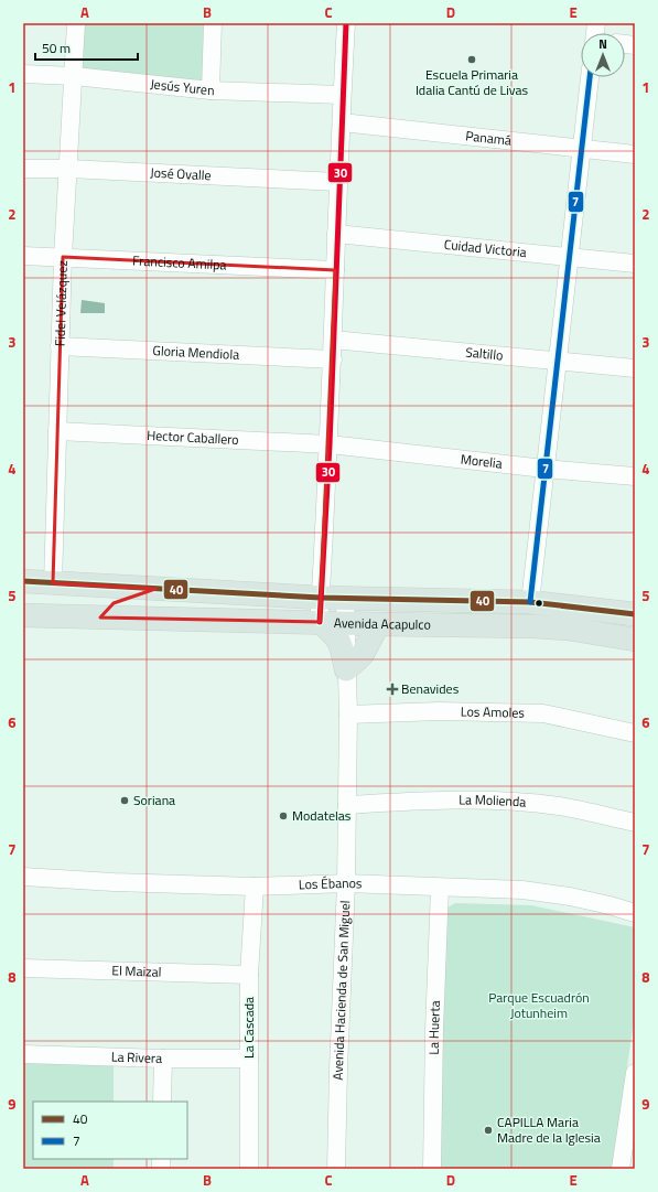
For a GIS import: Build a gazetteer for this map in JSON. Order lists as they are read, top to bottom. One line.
{"streets":{"main road":["Avenida Acapulco"],"street":["Jesús Yuren","Panamá","José Ovalle","Cuidad Victoria","Francisco Amilpa","Fidel Velázquez","Gloria Mendiola","Saltillo","Hector Caballero","Morelia","Los Amoles","La Molienda","Los Ébanos","El Maizal","Avenida Hacienda de San Miguel","La Cascada","La Huerta","La Rivera"]},"crossings":[["Jesús Yuren","Fidel Velázquez"],["José Ovalle","Fidel Velázquez"],["Francisco Amilpa","Fidel Velázquez"],["Fidel Velázquez","Gloria Mendiola"],["Fidel Velázquez","Hector Caballero"],["Fidel Velázquez","Avenida Acapulco"],["Hector Caballero","Morelia"],["Avenida Acapulco","Avenida Hacienda de San Miguel"],["Los Amoles","Avenida Hacienda de San Miguel"],["La Molienda","Avenida Hacienda de San Miguel"],["Los Ébanos","Avenida Hacienda de San Miguel"],["Los Ébanos","La Cascada"],["Los Ébanos","La Huerta"],["El Maizal","La Cascada"],["La Cascada","La Rivera"]],"parks":["Parque Escuadrón Jotunheim"],"places":{"other":["Escuela Primaria Idalia Cantú de Livas","Soriana","Modatelas","CAPILLA Maria Madre de la Iglesia"],"health":["Benavides"]},"lines":["transit line 30","transit line 7","transit line 40"],"legend":["40","7"],"scale_bar":"50 m","north":"top","grid":{"columns":["A","B","C","D","E"],"rows":["1","2","3","4","5","6","7","8","9"]}}
